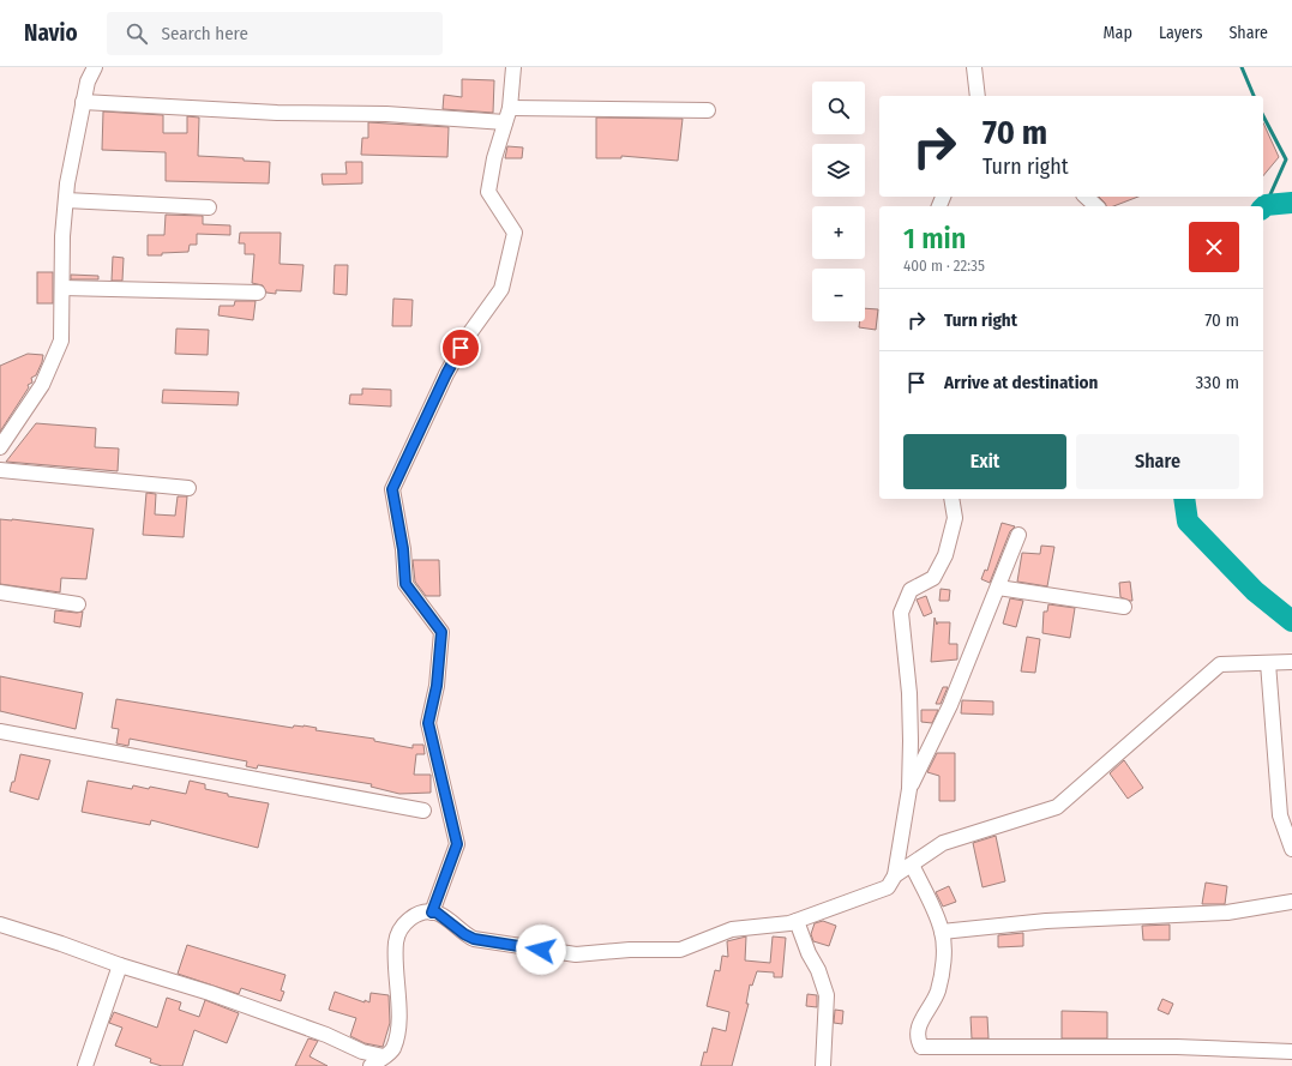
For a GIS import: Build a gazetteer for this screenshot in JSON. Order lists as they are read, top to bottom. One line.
{"page":{"header":"Navio","search":"Search here","nav":["Map","Layers","Share"],"map_buttons":["+","−"],"turn":["70 m","Turn right"],"heading":["1 min","400 m · 22:35"],"list":[{"name":"Turn right","value":"70 m"},{"name":"Arrive at destination","value":"330 m"}],"buttons":["Exit","Share"]}}
